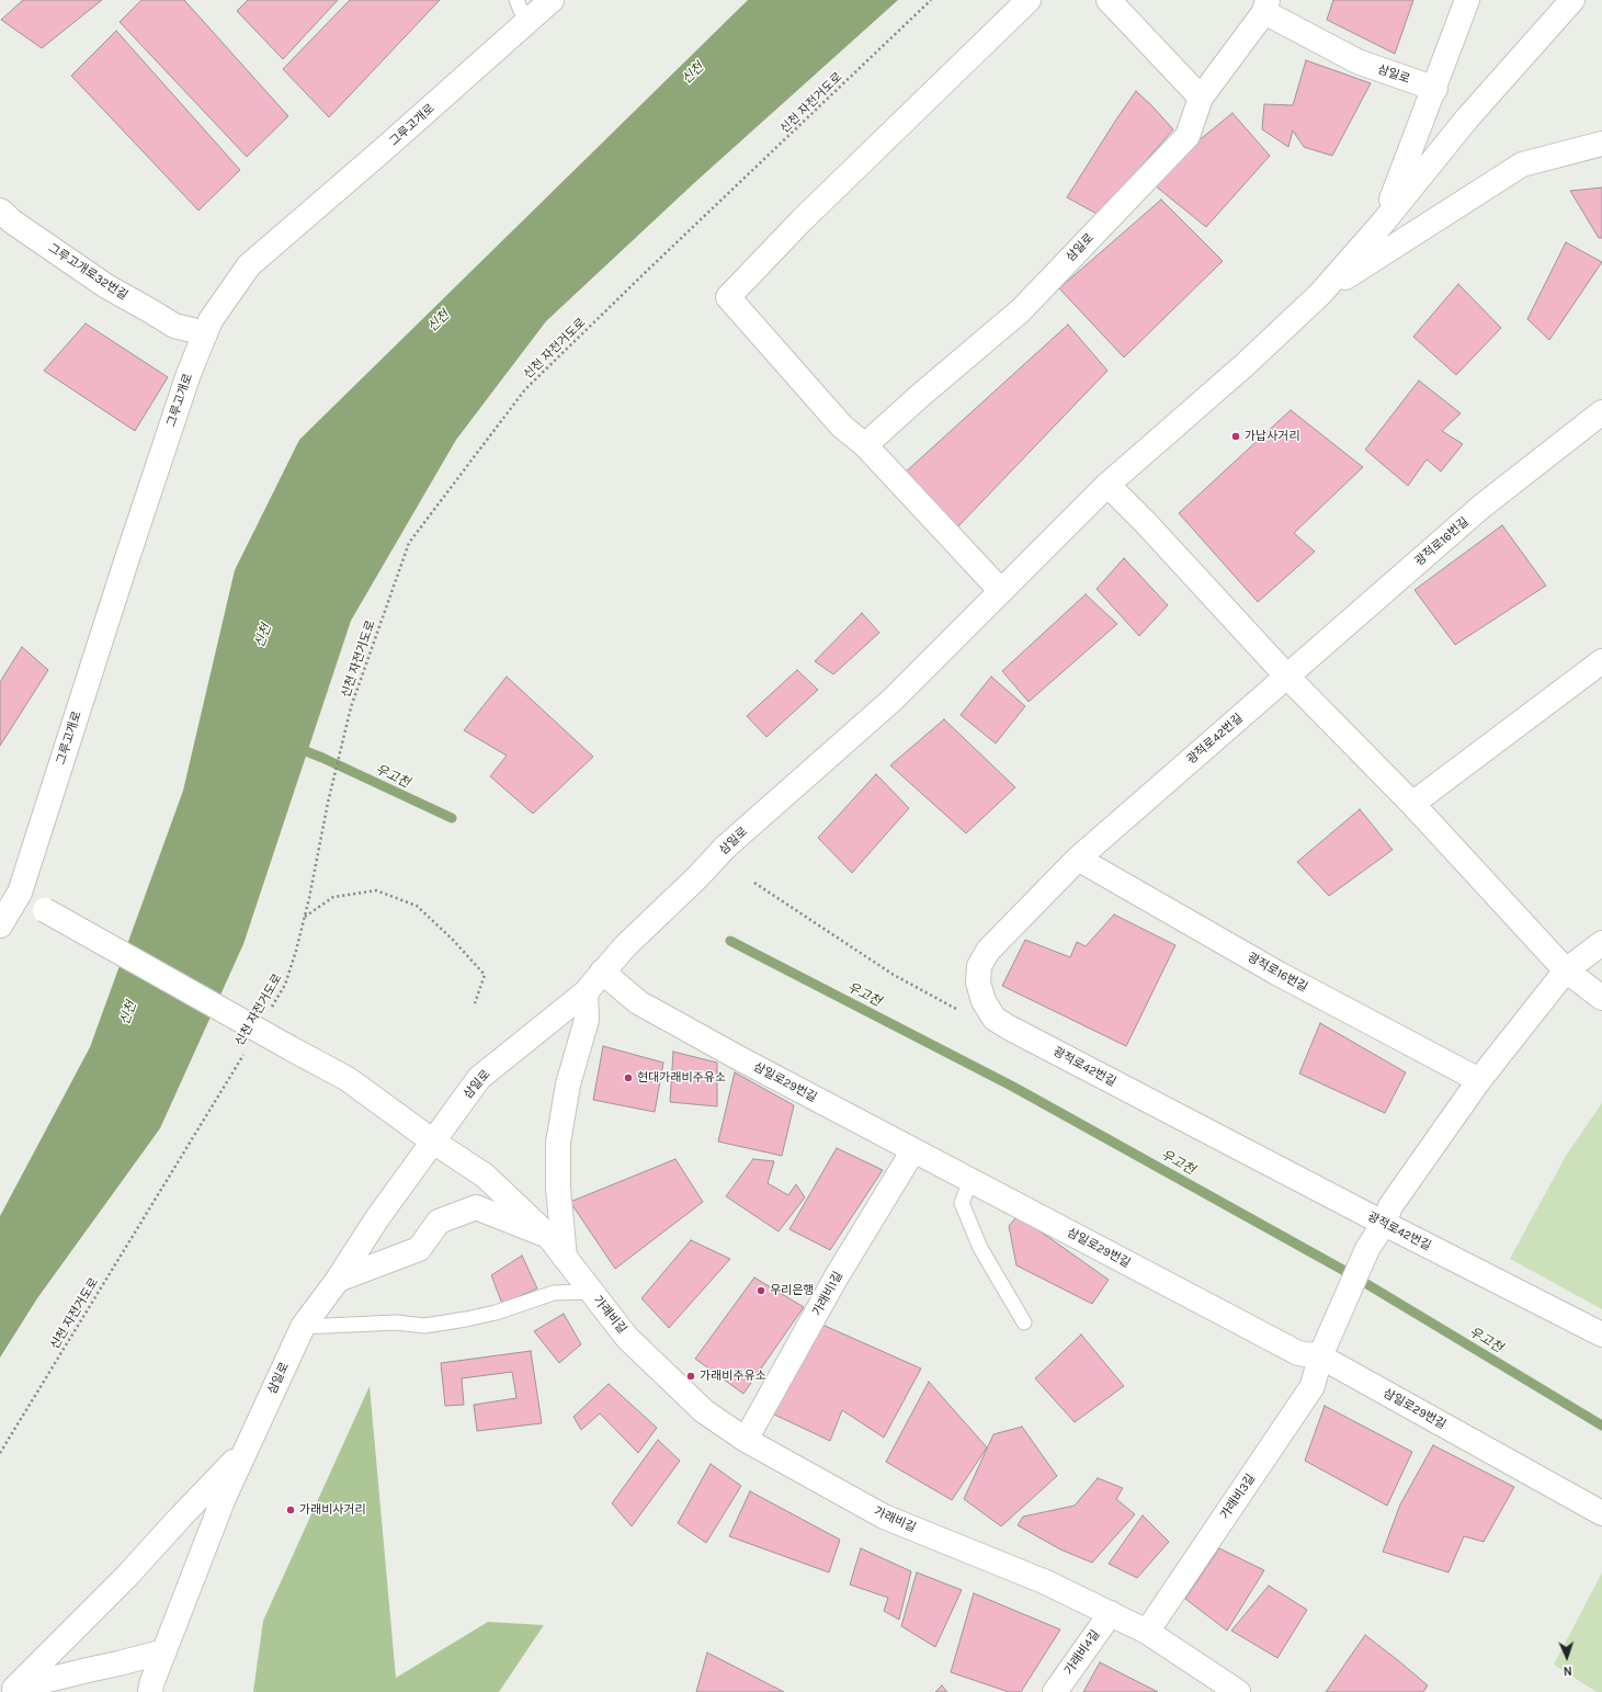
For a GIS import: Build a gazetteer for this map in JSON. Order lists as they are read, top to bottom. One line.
{"streets":{"street":["삼일로","그루고개로","그루고개로32번길","광적로16번길","광적로42번길","삼일로29번길","가래비1길","가래비길","가래비3길","가래비4길"],"path":["신천 자전거도로"]},"crossings":[["삼일로","삼일로29번길"],["삼일로","가래비길"],["그루고개로","그루고개로32번길"],["그루고개로","가래비길"],["광적로16번길","광적로42번길"],["광적로42번길","가래비3길"],["삼일로29번길","가래비1길"],["삼일로29번길","가래비3길"],["가래비1길","가래비길"],["가래비길","가래비3길"],["가래비길","가래비4길"]],"water":["신천","우고천"],"places":["가납사거리","현대가래비주유소","우리은행","가래비주유소","가래비사거리"],"north":"bottom"}
